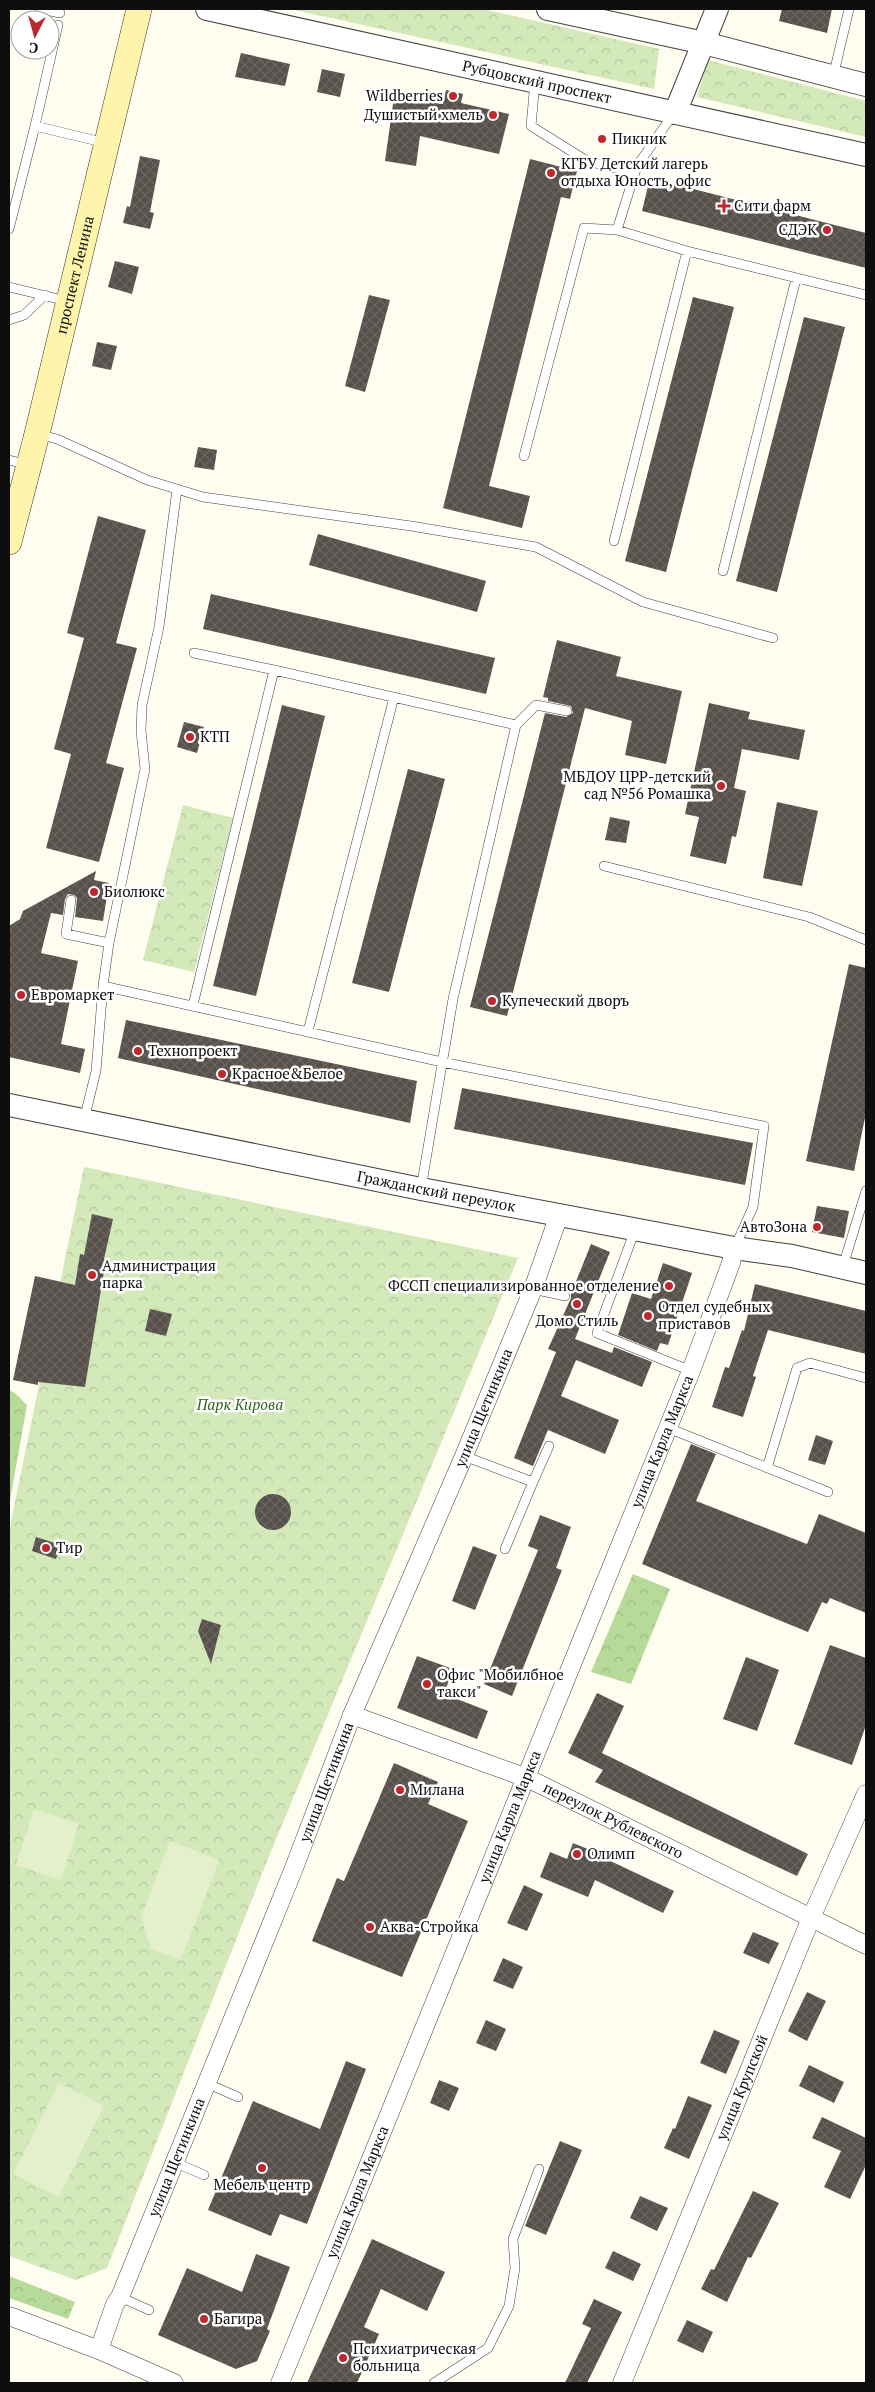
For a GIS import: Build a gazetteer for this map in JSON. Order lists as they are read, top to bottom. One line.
{"streets":{"main road":["проспект Ленина"],"street":["Рубцовский проспект","Гражданский переулок","улица Щетинкина","улица Карла Маркса","переулок Рублевского","улица Крупской"]},"crossings":[["Гражданский переулок","улица Щетинкина"],["Гражданский переулок","улица Карла Маркса"],["улица Щетинкина","переулок Рублевского"],["улица Карла Маркса","переулок Рублевского"],["переулок Рублевского","улица Крупской"]],"parks":["Парк Кирова"],"places":{"other":["Wildberries","Душистый хмель","Пикник","КГБУ Детский лагерь отдыха Юность, офис","СДЭК","КТП","МБДОУ ЦРР-детский сад №56 Ромашка","Биолюкс","Евромаркет","Купеческий дворъ","Технопроект","Красное&Белое","АвтоЗона","Администрация парка","ФССП специализированное отделение","Домо Стиль","Отдел судебных приставов","Тир","Офис \"Мобилбное такси\"","Милана","Олимп","Аква-Стройка","Мебель центр","Багира","Психиатрическая больница"],"health":["Сити фарм"]},"north":"bottom"}
